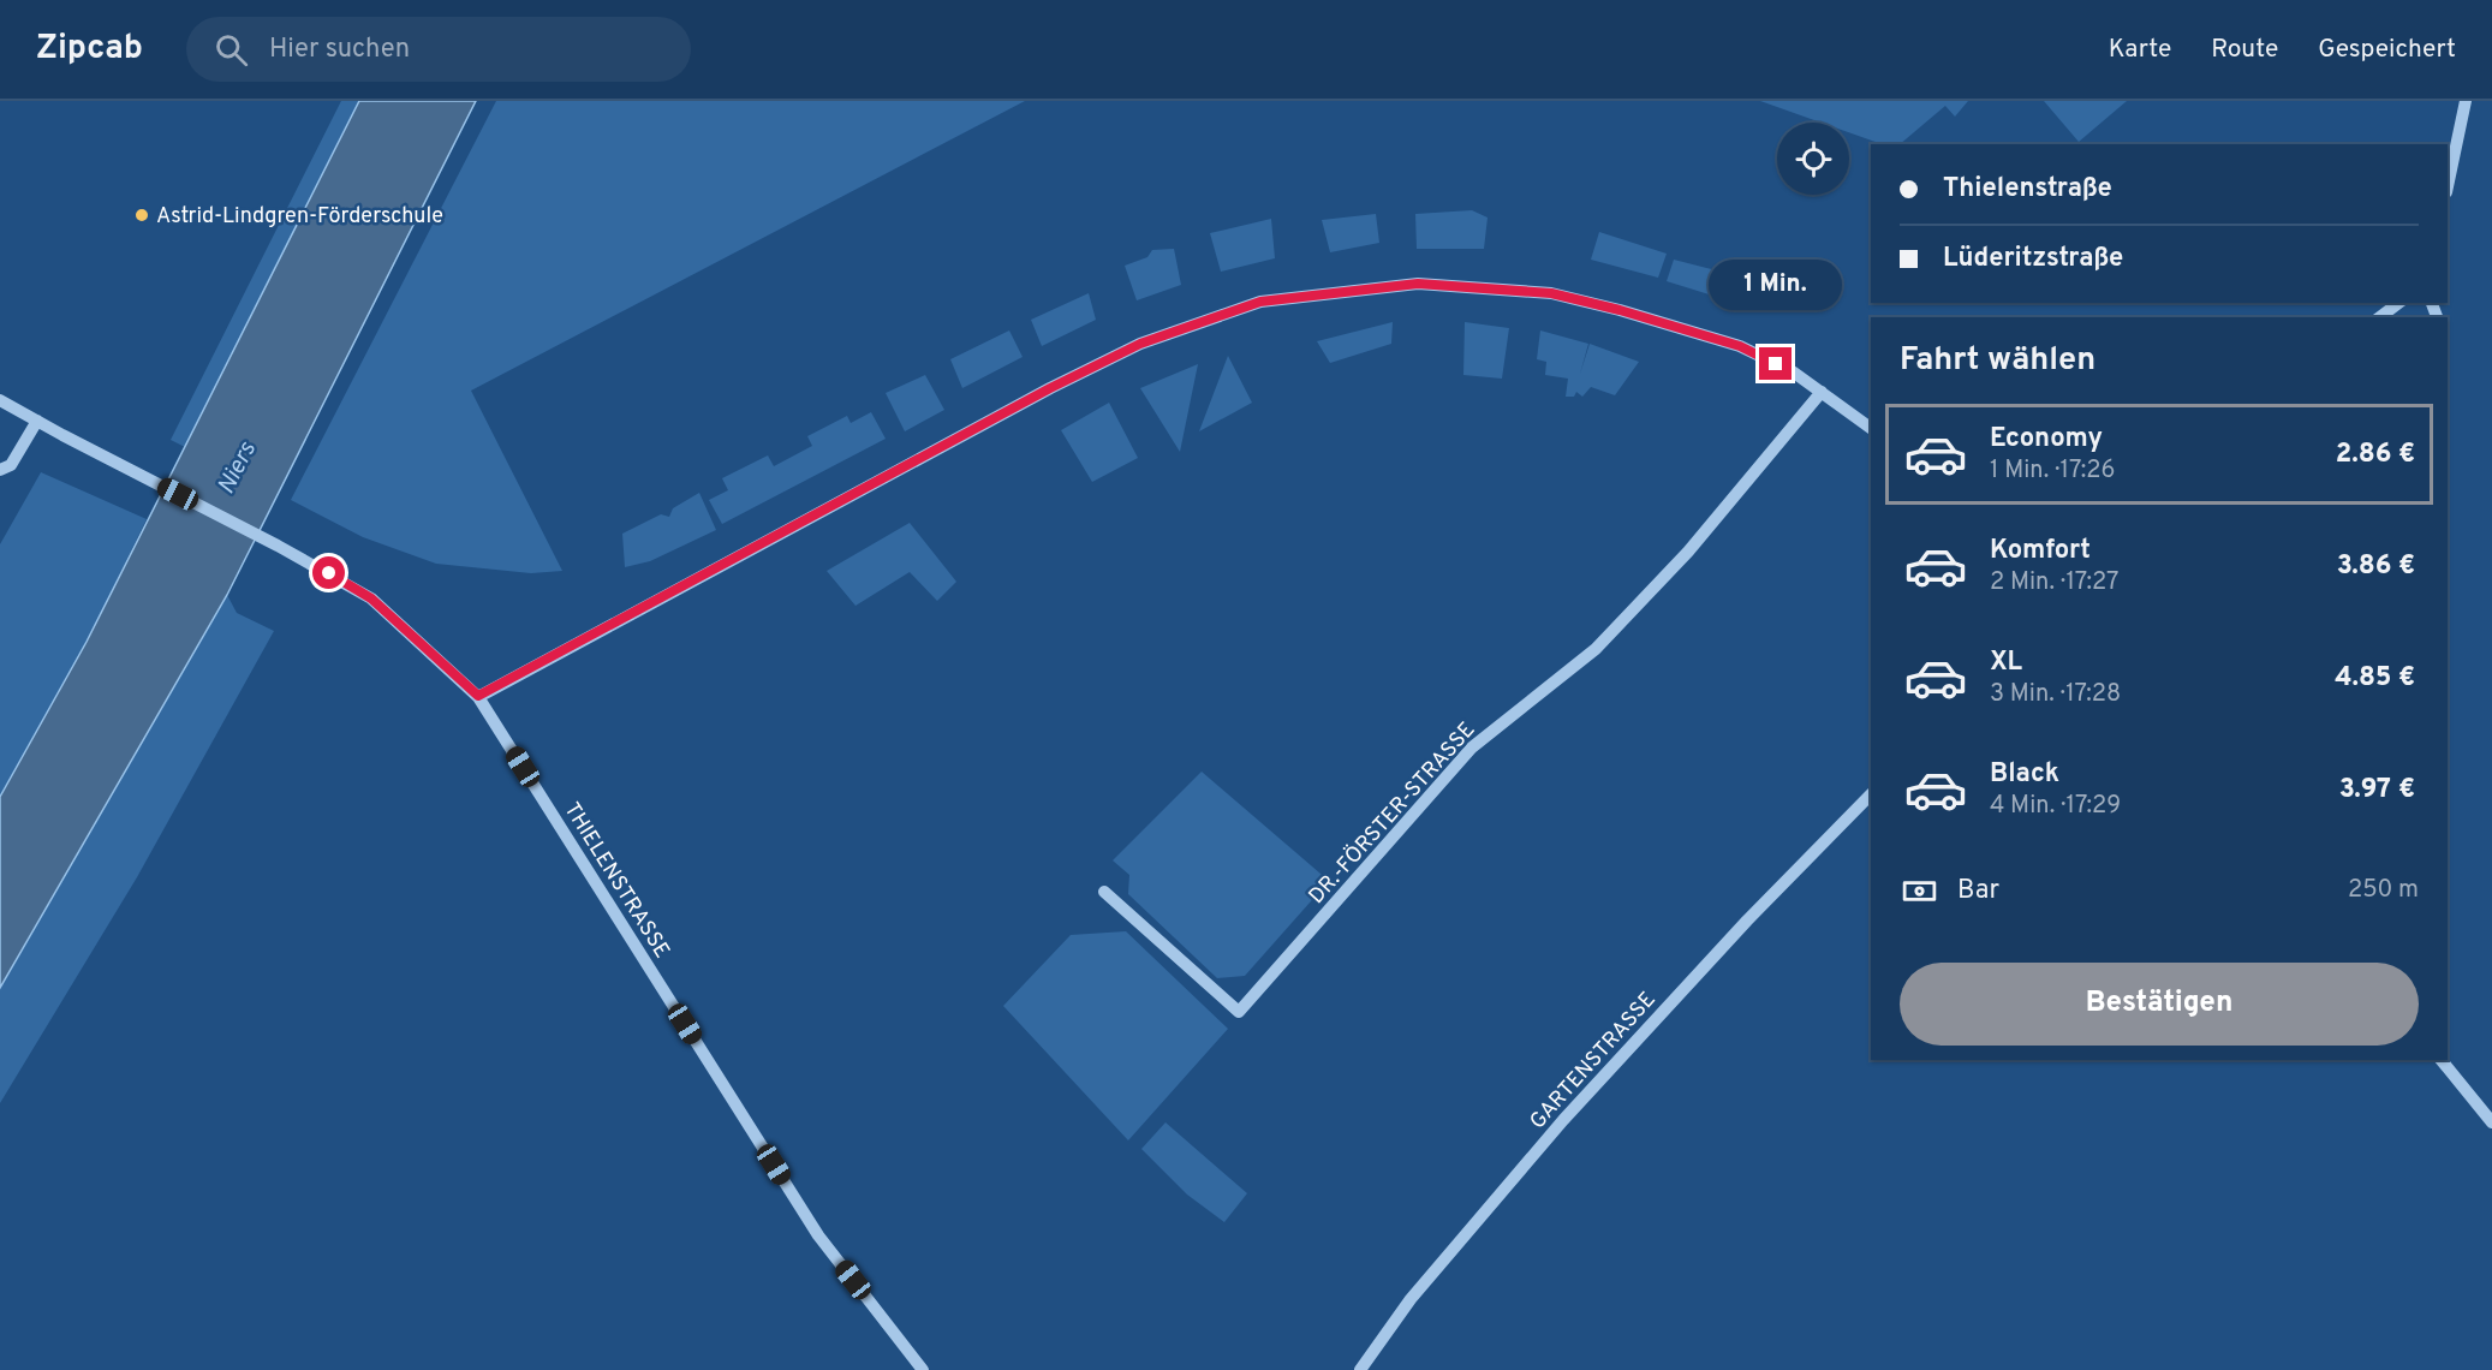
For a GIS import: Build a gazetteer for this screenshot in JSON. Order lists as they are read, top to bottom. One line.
{"streets":{"street":["DR.-FÖRSTER-STRASSE","THIELENSTRASSE","GARTENSTRASSE"]},"water":["Niers"],"places":["Astrid-Lindgren-Förderschule"],"page":{"header":"Zipcab","search":"Hier suchen","nav":["Karte","Route","Gespeichert"],"banner":["Thielenstraße","Lüderitzstraße"],"bubble":"1 Min.","heading":"Fahrt wählen","list":[{"name":"Economy","note":"1 Min. · 17:26","value":"2.86 €"},{"name":"Komfort","note":"2 Min. · 17:27","value":"3.86 €"},{"name":"XL","note":"3 Min. · 17:28","value":"4.85 €"},{"name":"Black","note":"4 Min. · 17:29","value":"3.97 €"}],"pay":["Bar","250 m"],"buttons":"Bestätigen"}}
